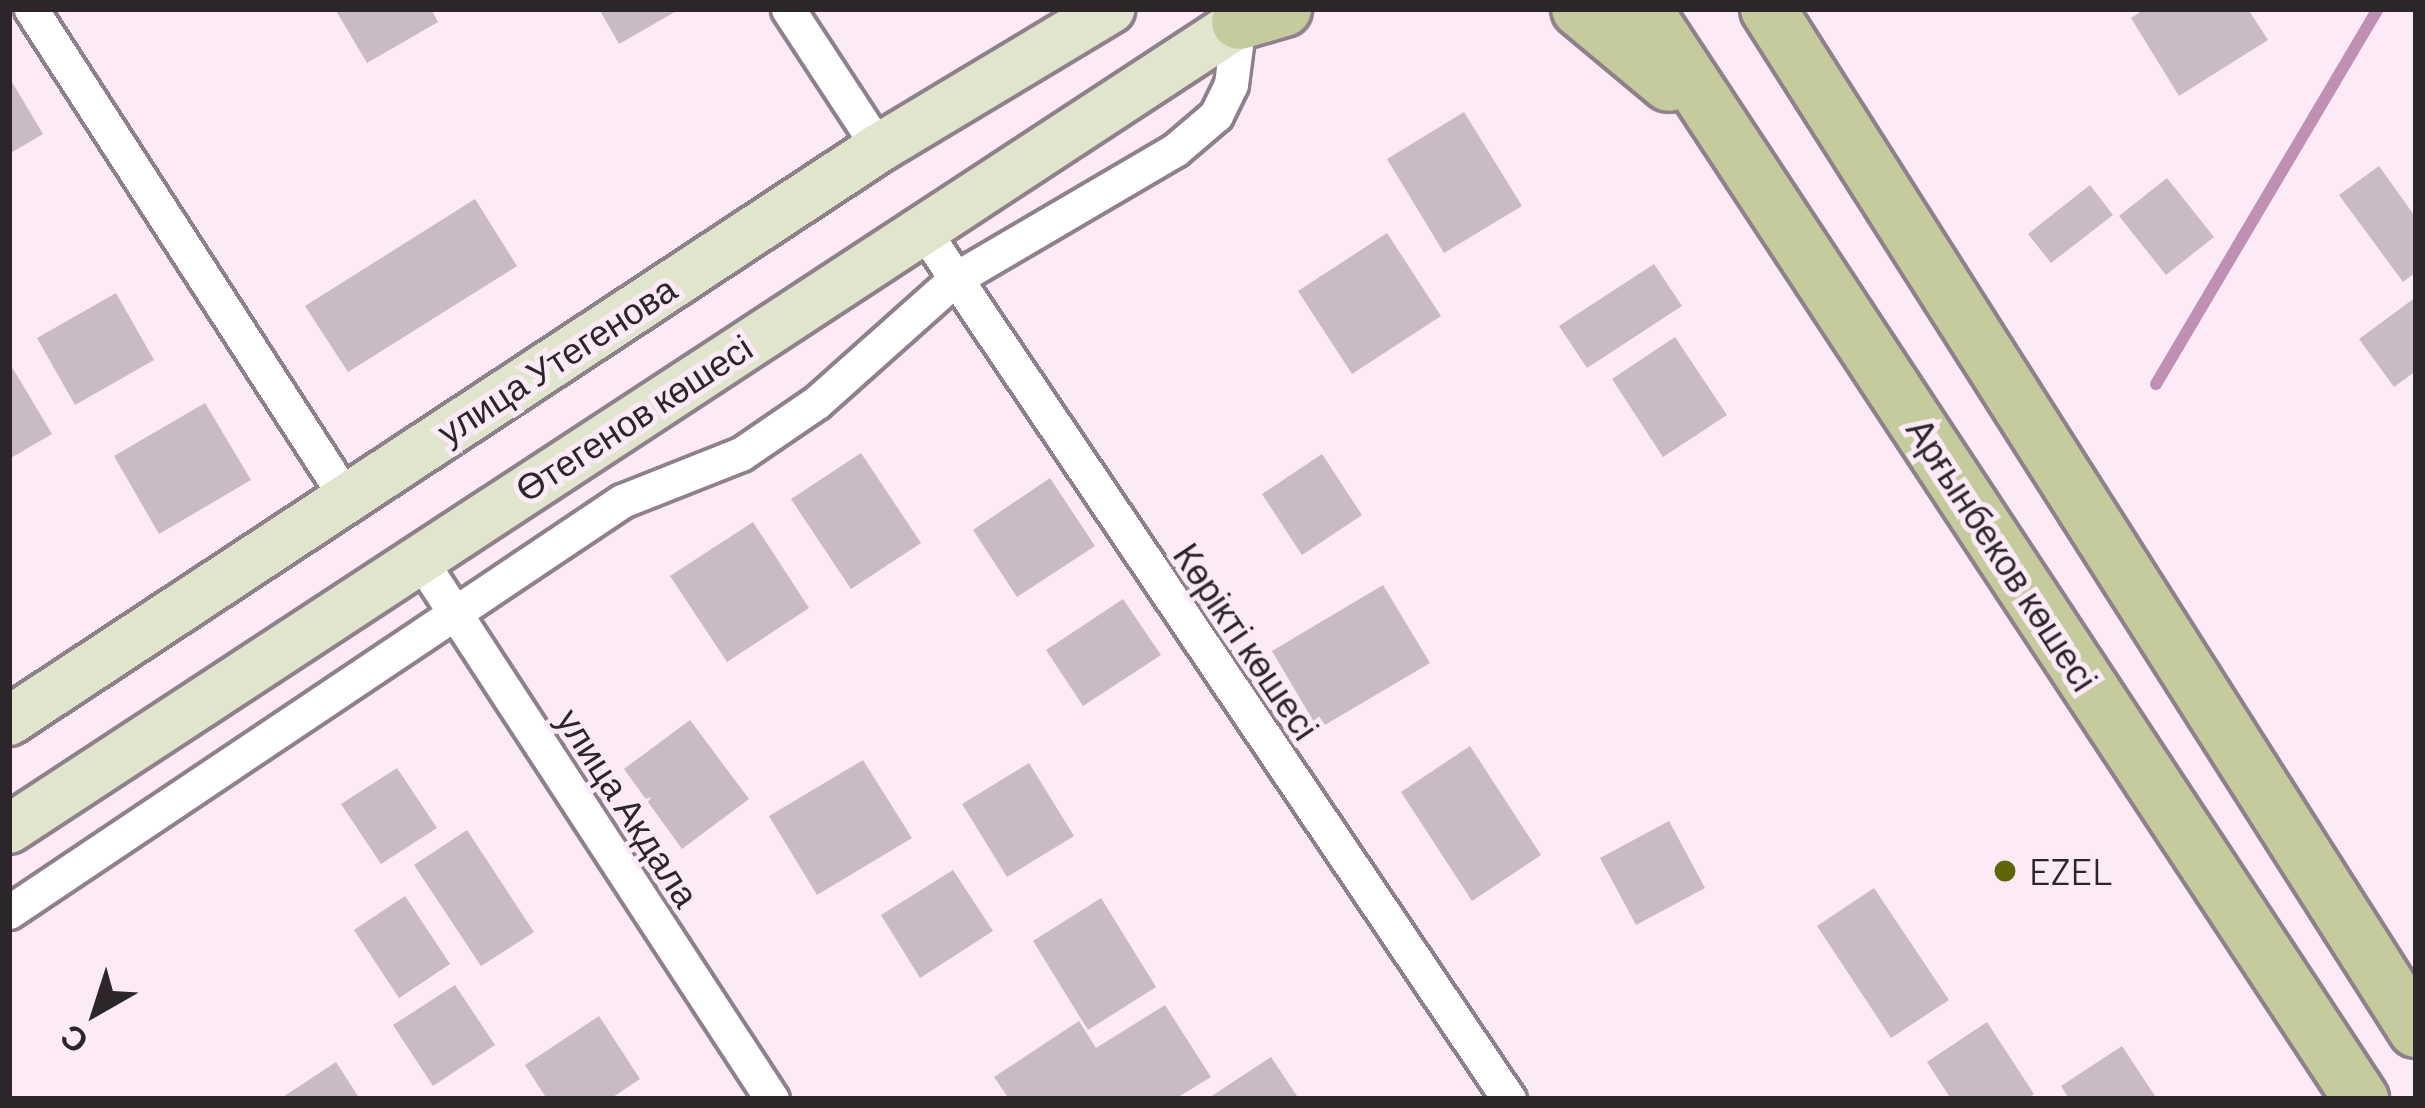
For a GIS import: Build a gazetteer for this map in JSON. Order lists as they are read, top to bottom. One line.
{"streets":{"main road":["улица Утегенова","Өтегенов көшесі","Арғынбеков көшесі"],"street":["Көрікті көшесі","улица Акдала"]},"crossings":[["Өтегенов көшесі","Көрікті көшесі"],["Өтегенов көшесі","улица Акдала"]],"places":["EZEL"],"north":"bottom left"}
